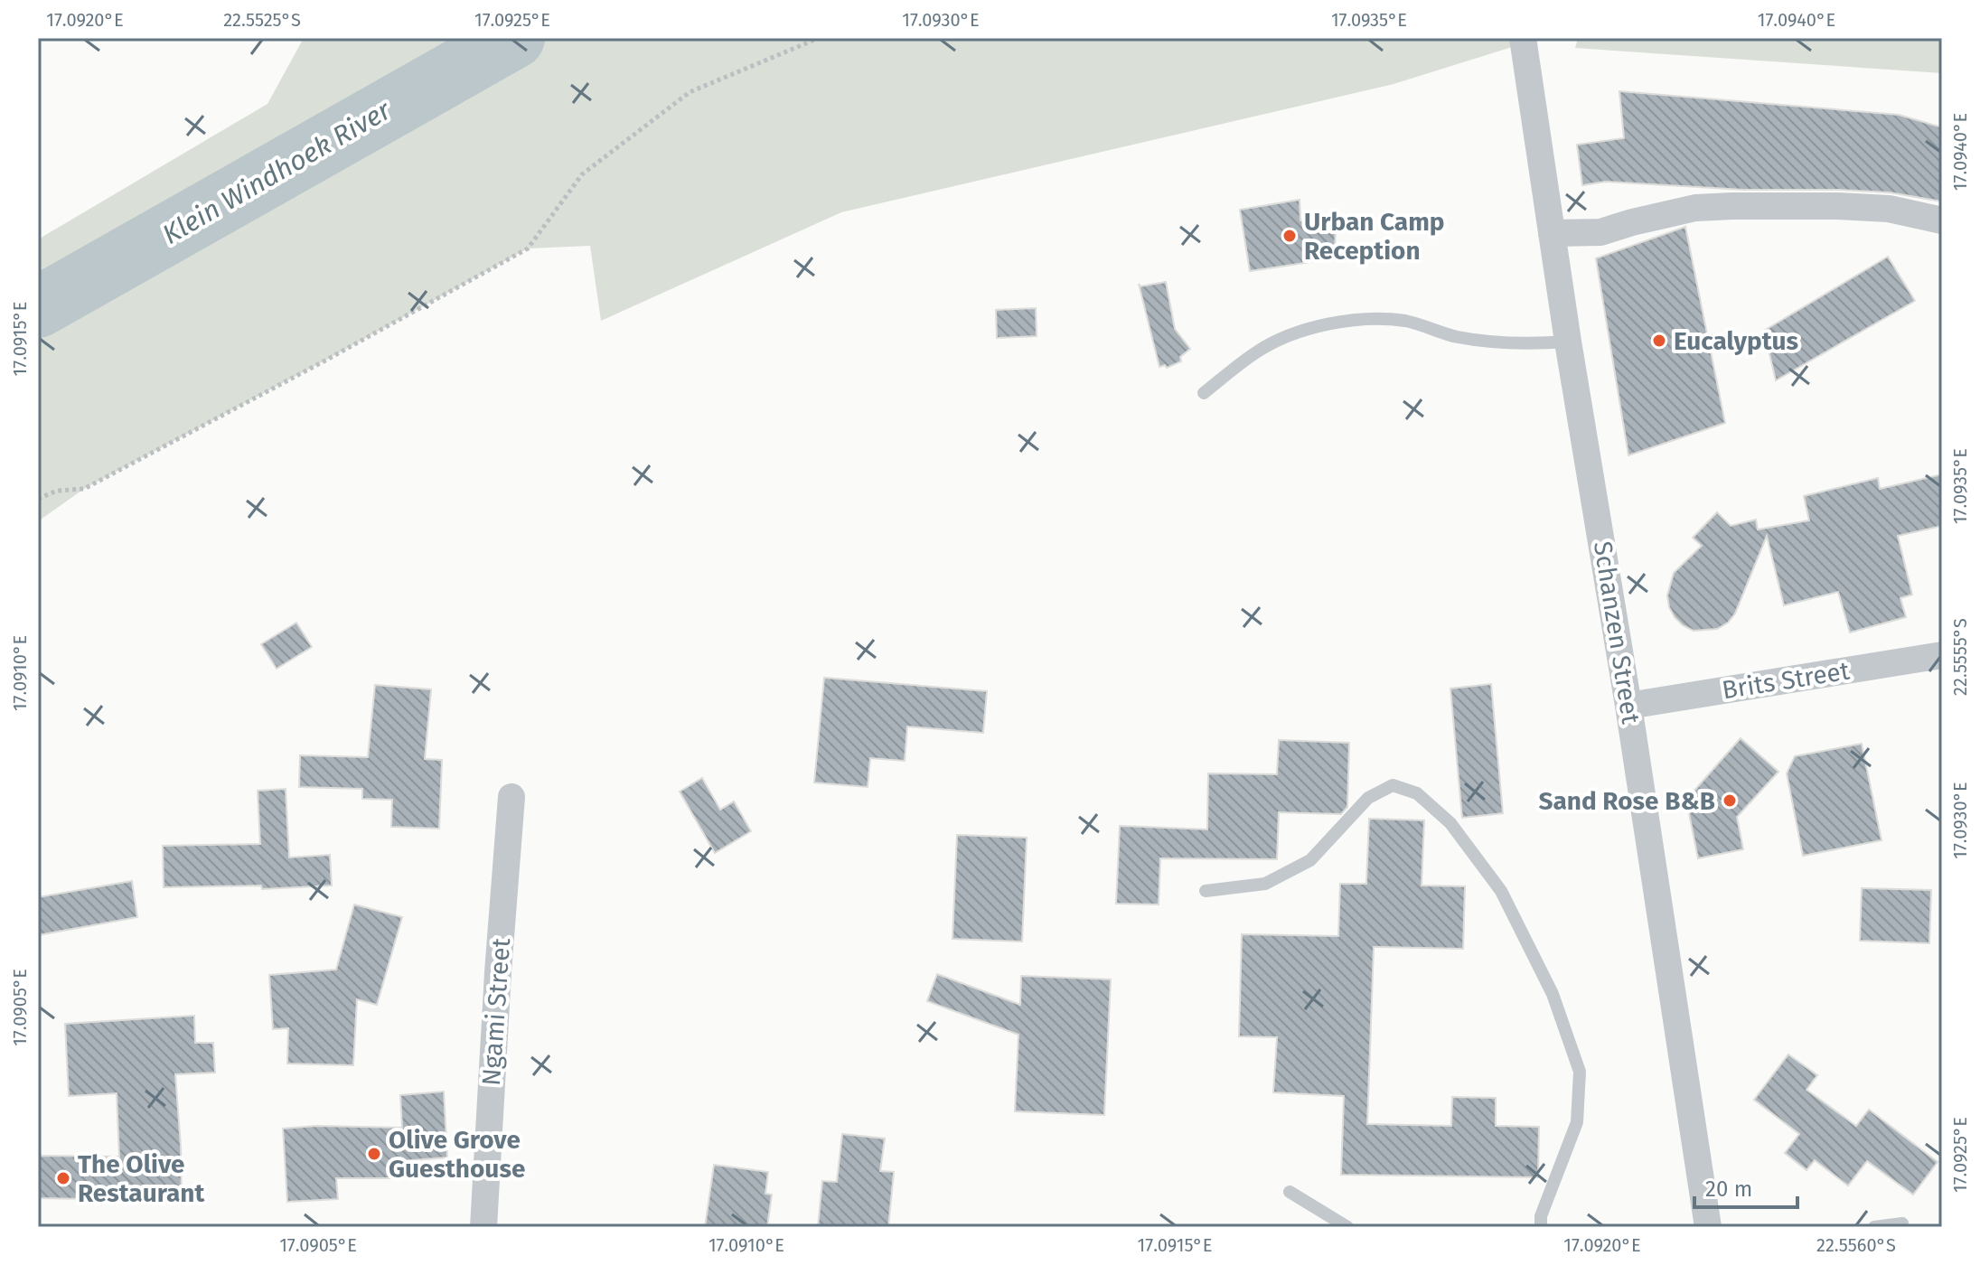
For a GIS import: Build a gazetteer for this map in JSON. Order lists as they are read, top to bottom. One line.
{"streets":{"street":["Schanzen Street","Brits Street","Ngami Street"]},"crossings":[["Schanzen Street","Brits Street"]],"water":["Klein Windhoek River"],"places":["Urban Camp Reception","Eucalyptus","Sand Rose B&B","Olive Grove Guesthouse","The Olive Restaurant"],"scale_bar":"20 m","coordinates":["17.0920°E","22.5525°S","17.0925°E","17.0930°E","17.0935°E","17.0940°E","17.0915°E","22.5555°S","17.0910°E","17.0905°E","22.5560°S"]}
